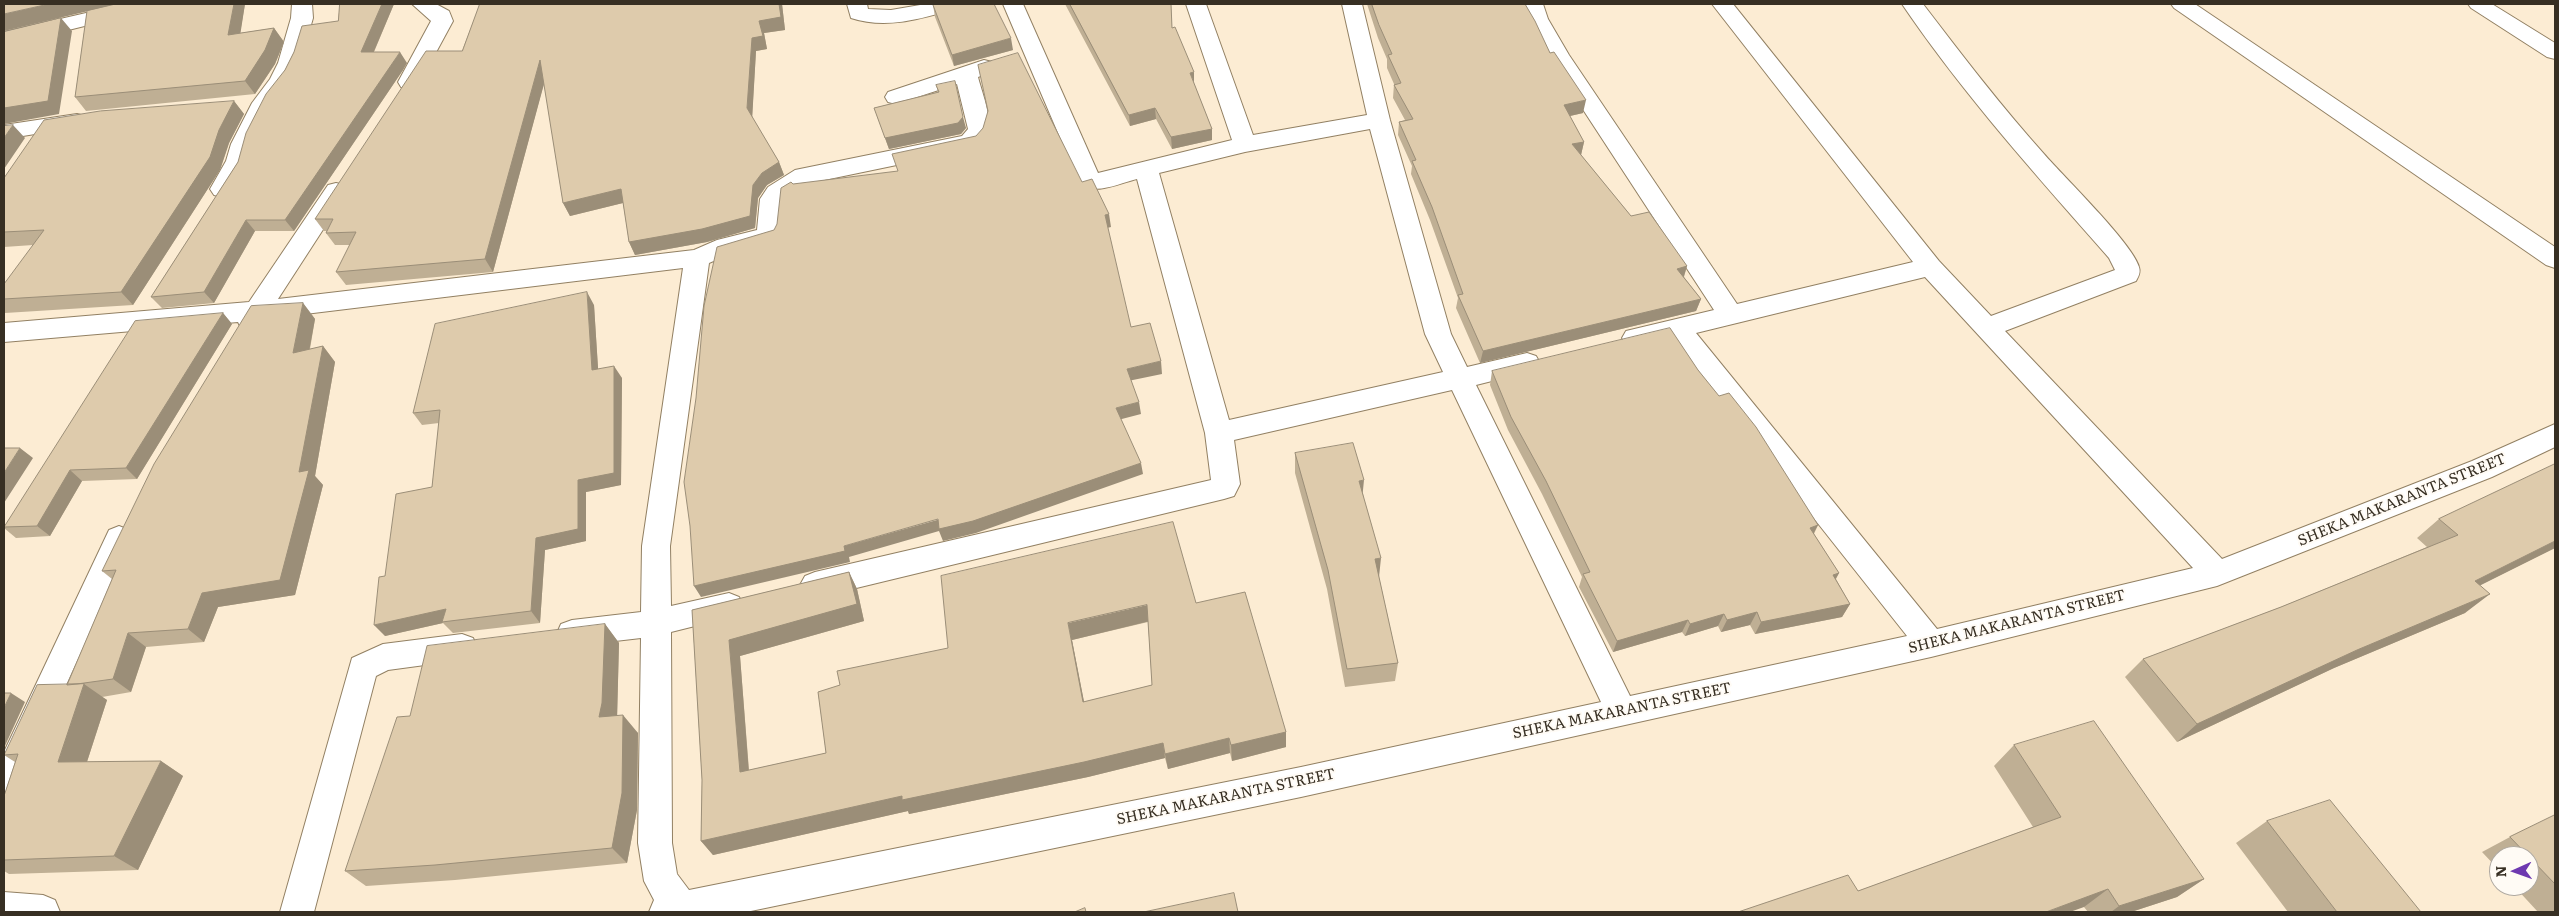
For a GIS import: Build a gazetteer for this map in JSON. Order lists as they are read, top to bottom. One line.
{"streets":{"street":["SHEKA MAKARANTA STREET"]},"north":"left"}
